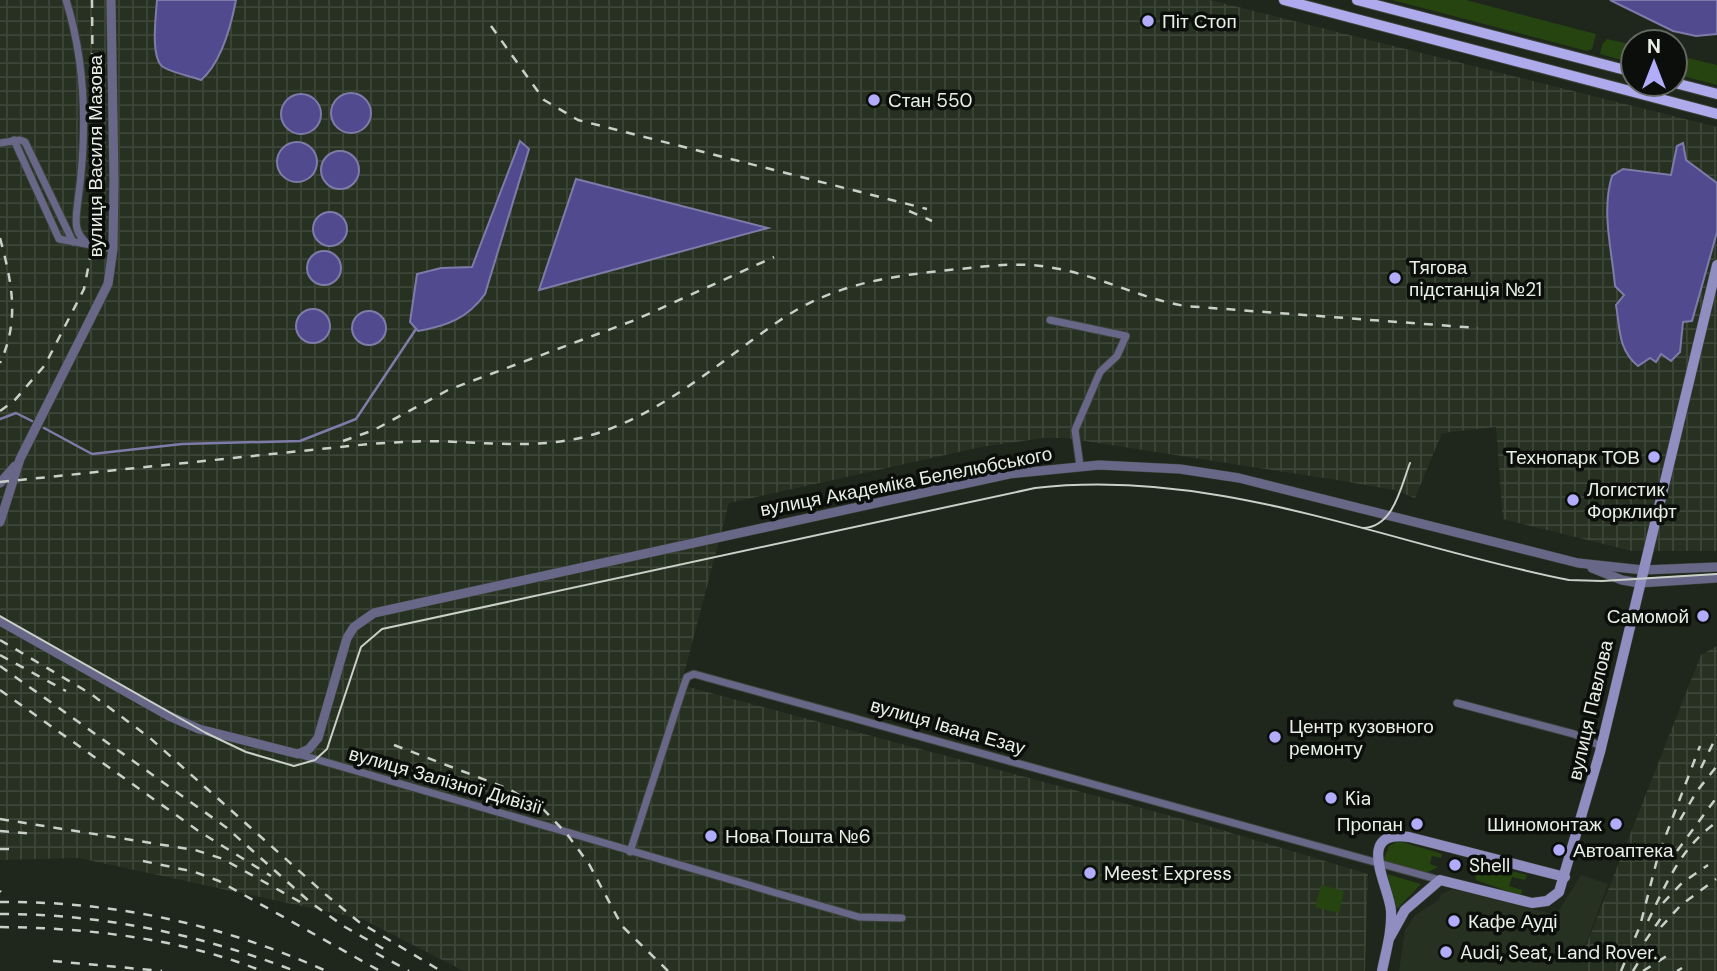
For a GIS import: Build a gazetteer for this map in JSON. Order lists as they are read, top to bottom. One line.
{"streets":{"main road":["вулиця Павлова","вулиця Івана Езау"],"street":["вулиця Василя Мазова","вулиця Академіка Белелюбського","вулиця Залізної Дивізії"]},"crossings":[["вулиця Академіка Белелюбського","вулиця Павлова"],["вулиця Академіка Белелюбського","вулиця Залізної Дивізії"],["вулиця Павлова","вулиця Івана Езау"],["вулиця Івана Езау","вулиця Залізної Дивізії"]],"places":["Піт Стоп","Стан 550","Тягова пiдстанцiя №21","Технопарк ТОВ","Логистик Форклифт","Самомой","Центр кузовного ремонту","Kia","Пропан","Шиномонтаж","Нова Пошта №6","Автоаптека","Shell","Meest Express","Кафе Ауді","Audi, Seat, Land Rover."],"north":"top"}
